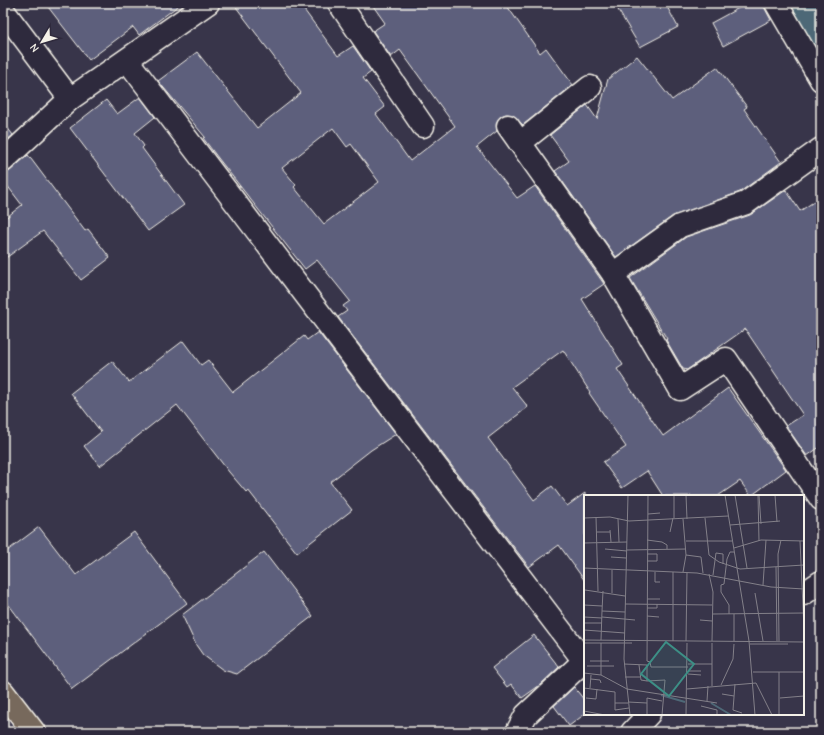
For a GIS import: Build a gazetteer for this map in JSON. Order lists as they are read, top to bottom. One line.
{"north":"bottom left"}
